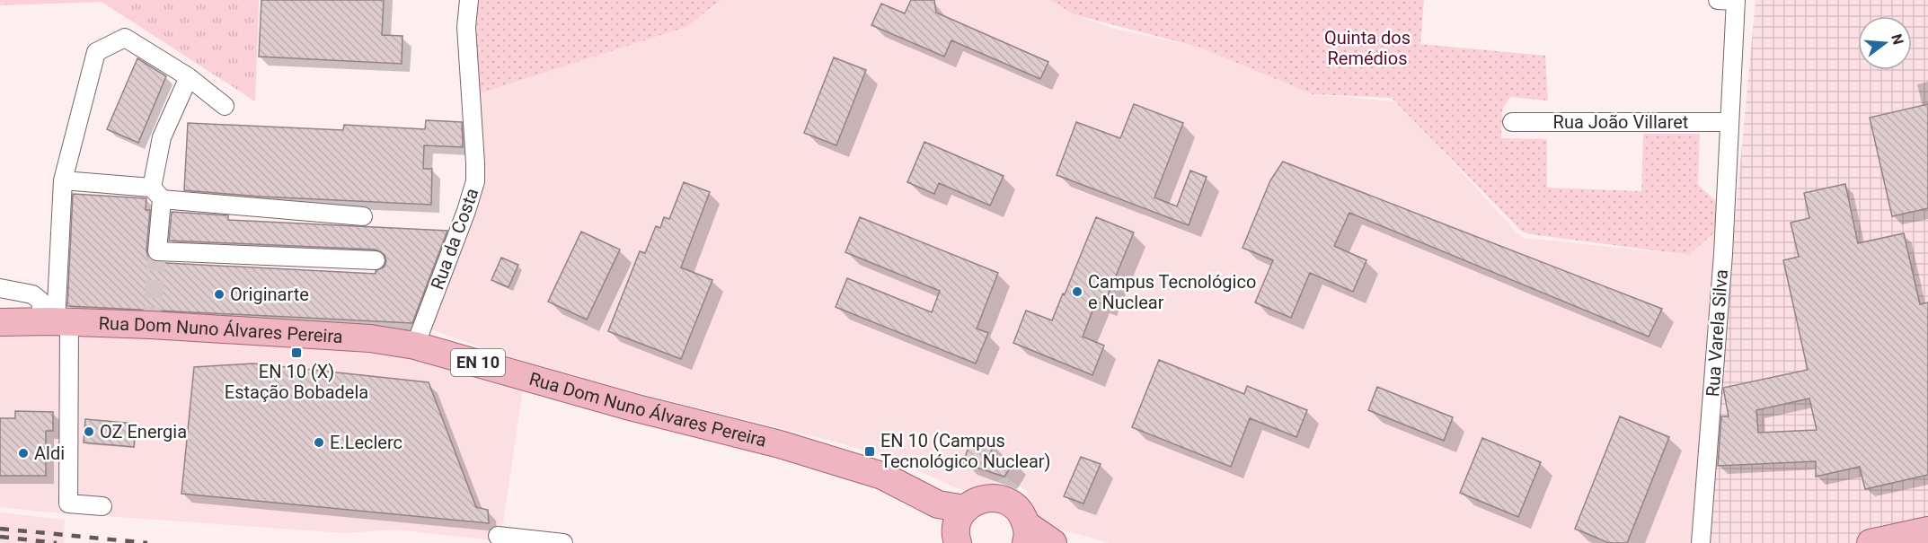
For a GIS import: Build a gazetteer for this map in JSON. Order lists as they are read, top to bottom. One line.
{"streets":{"main road":["Rua Dom Nuno Álvares Pereira","EN 10"],"street":["Rua João Villaret","Rua da Costa","Rua Varela Silva"]},"crossings":[["Rua João Villaret","Rua Varela Silva"],["Rua da Costa","Rua Dom Nuno Álvares Pereira"],["Rua Dom Nuno Álvares Pereira","EN 10"]],"parks":["Quinta dos Remédios"],"places":{"other":["Campus Tecnológico e Nuclear","Originarte","OZ Energia","E.Leclerc","Aldi"],"transit":["EN 10 (X) Estação Bobadela","EN 10 (Campus Tecnológico Nuclear)"]},"north":"right"}
